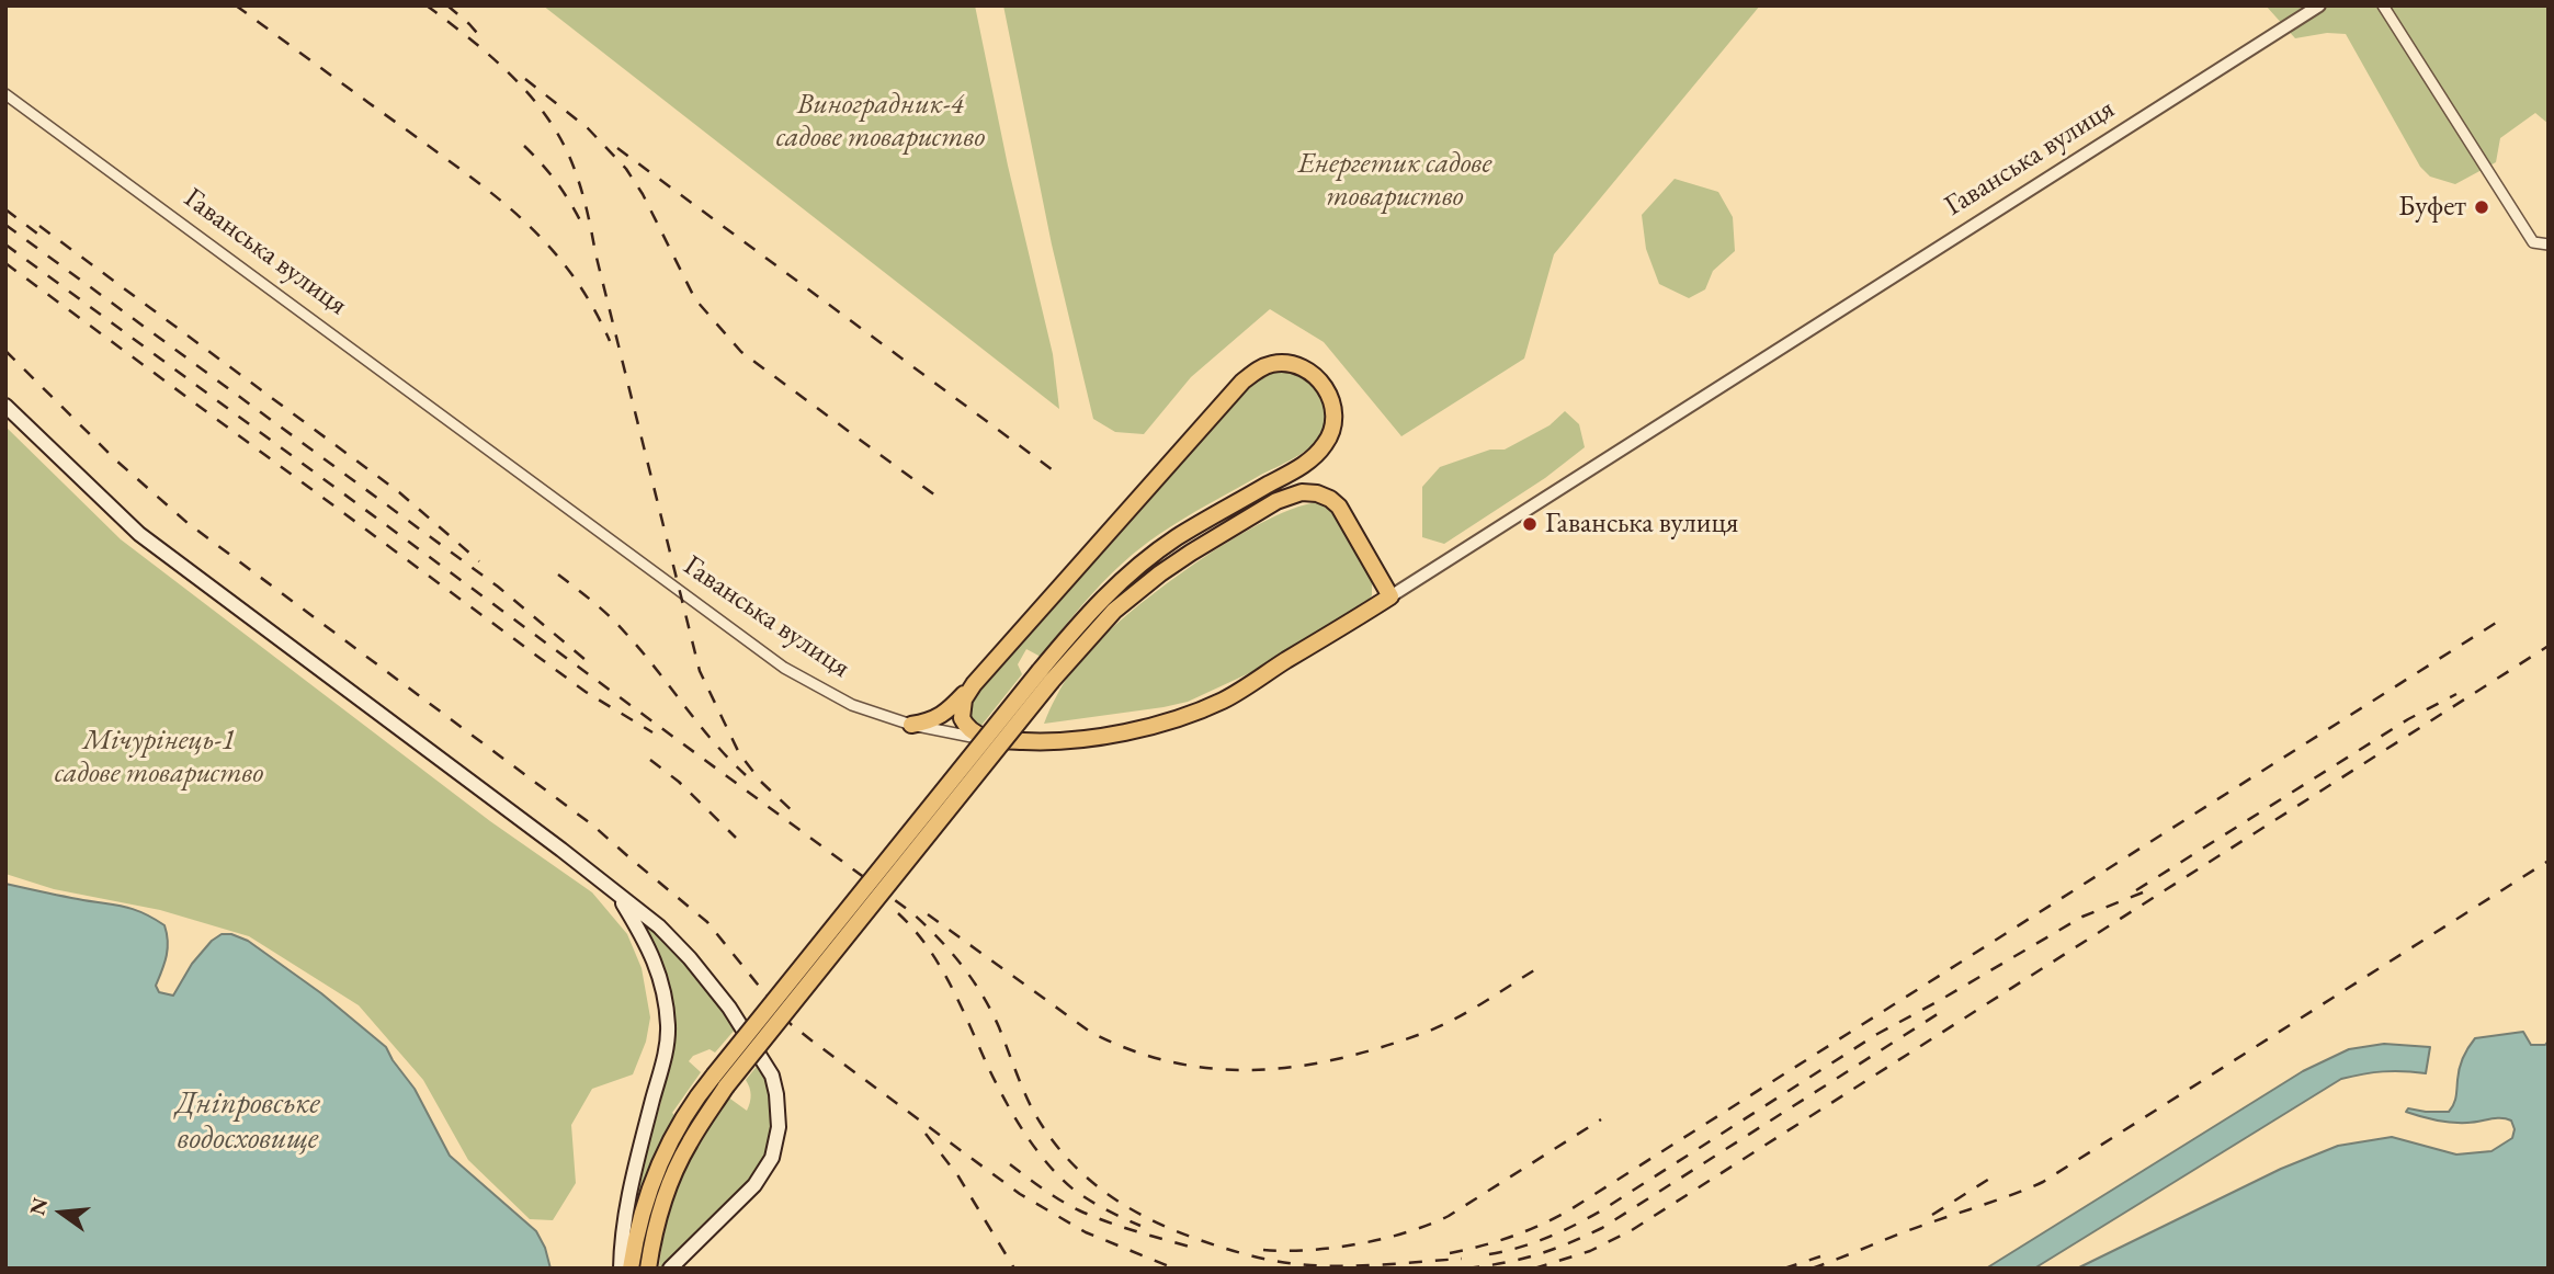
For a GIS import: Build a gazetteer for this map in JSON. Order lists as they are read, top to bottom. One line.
{"streets":{"main road":["Гаванська вулиця"]},"water":["Дніпровське водосховище"],"parks":["Виноградник-4 садове товариство","Енергетик садове товариство","Мічурінець-1 садове товариство"],"places":["Буфет","Гаванська вулиця"],"north":"left"}
